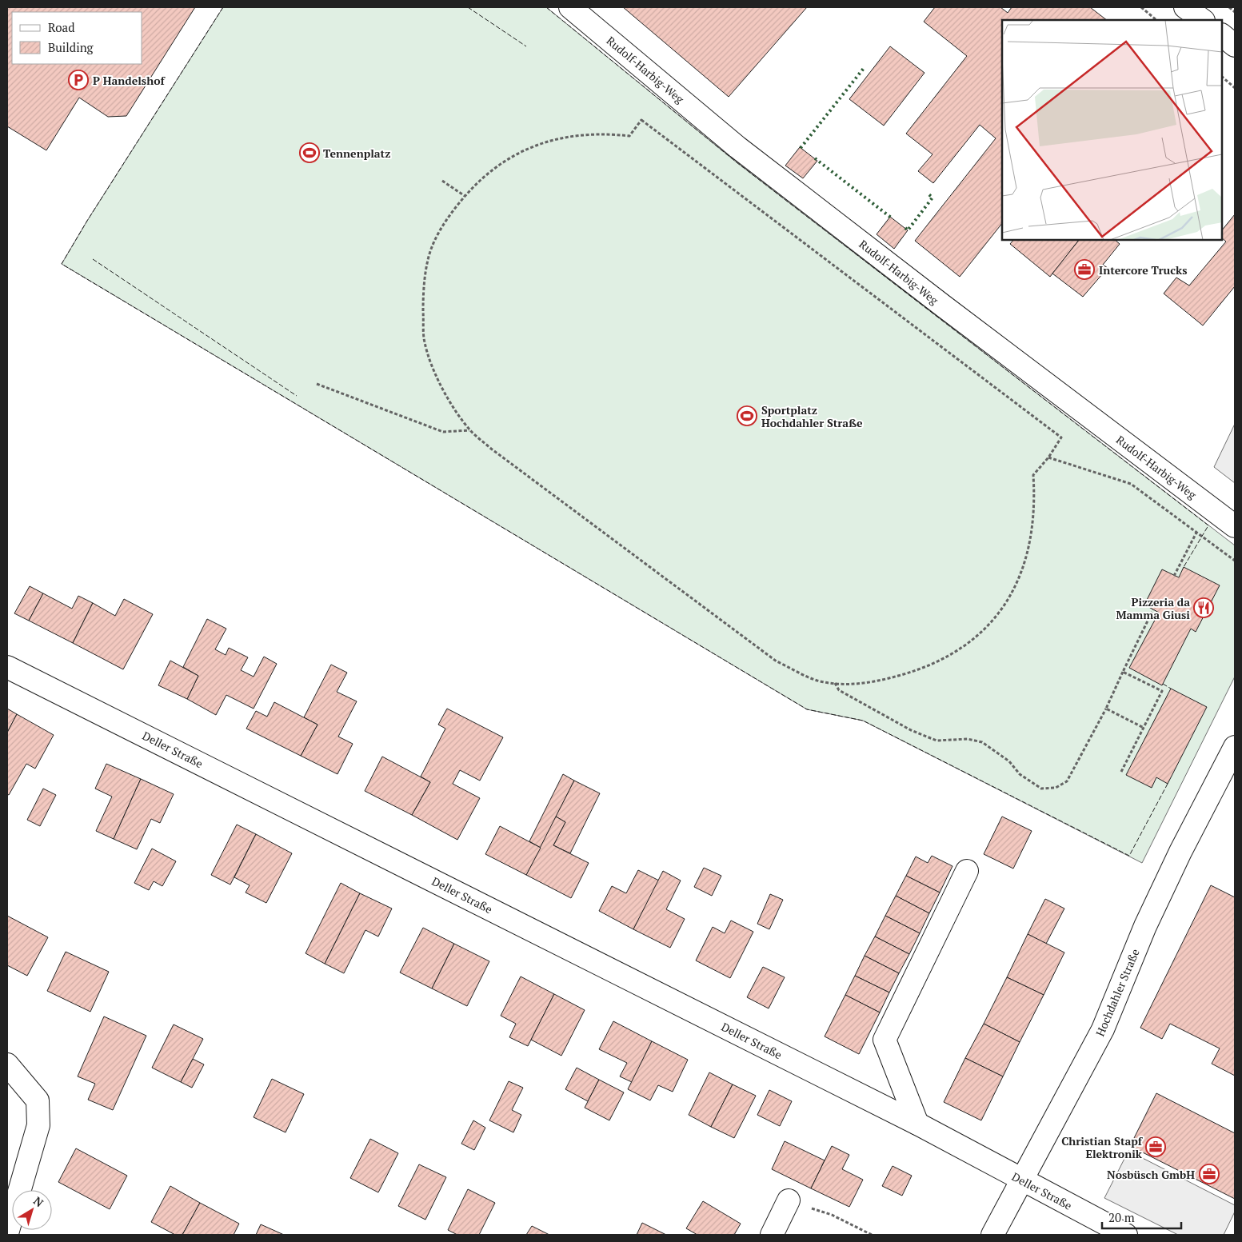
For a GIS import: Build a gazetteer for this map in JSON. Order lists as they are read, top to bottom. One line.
{"streets":{"street":["Rudolf-Harbig-Weg","Deller Straße","Hochdahler Straße"]},"crossings":[["Deller Straße","Hochdahler Straße"]],"places":{"parking":["P Handelshof"],"sports":["Tennenplatz","Sportplatz Hochdahler Straße"],"office":["Intercore Trucks","Christian Stapf Elektronik","Nosbüsch GmbH"],"restaurant":["Pizzeria da Mamma Giusi"]},"legend":["Road","Building"],"scale_bar":"20 m","north":"top right"}
